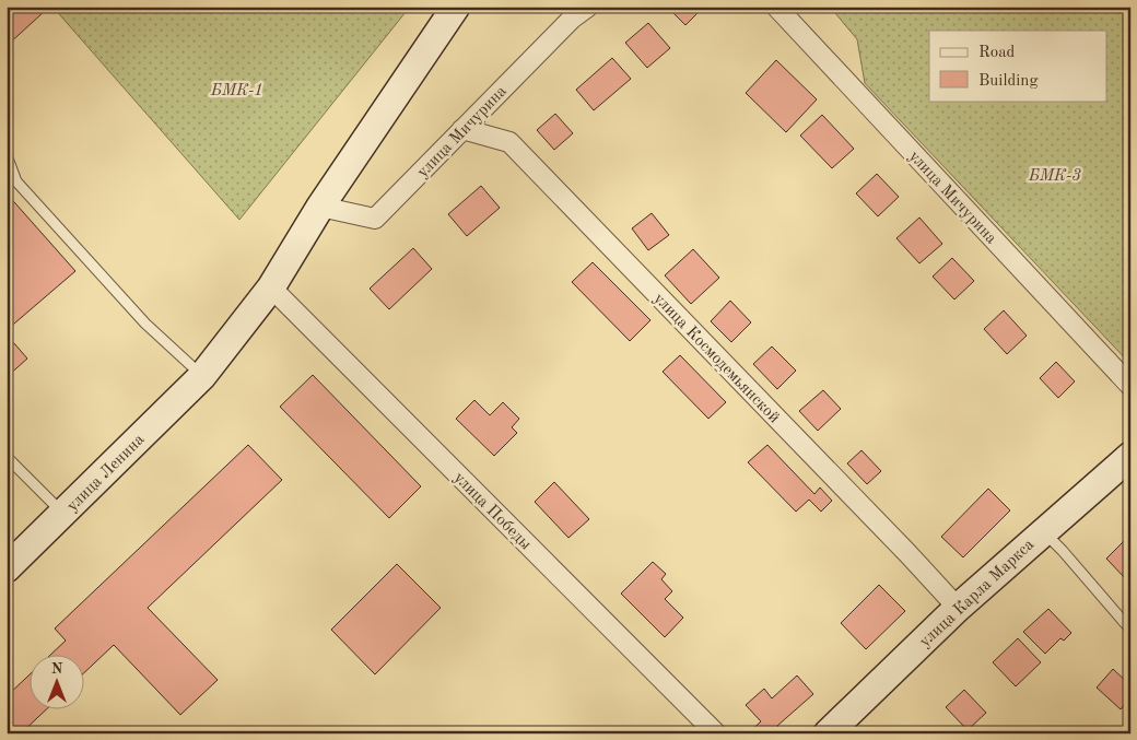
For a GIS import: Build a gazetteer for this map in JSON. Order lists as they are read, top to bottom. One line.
{"streets":{"main road":["улица Ленина","улица Карла Маркса"],"street":["улица Мичурина","улица Космодемьянской","улица Победы"]},"crossings":[["улица Мичурина","улица Космодемьянской"],["улица Мичурина","улица Ленина"],["улица Космодемьянской","улица Карла Маркса"],["улица Ленина","улица Победы"]],"parks":["БМК-1","БМК-3"],"legend":["Road","Building"],"north":"top"}
